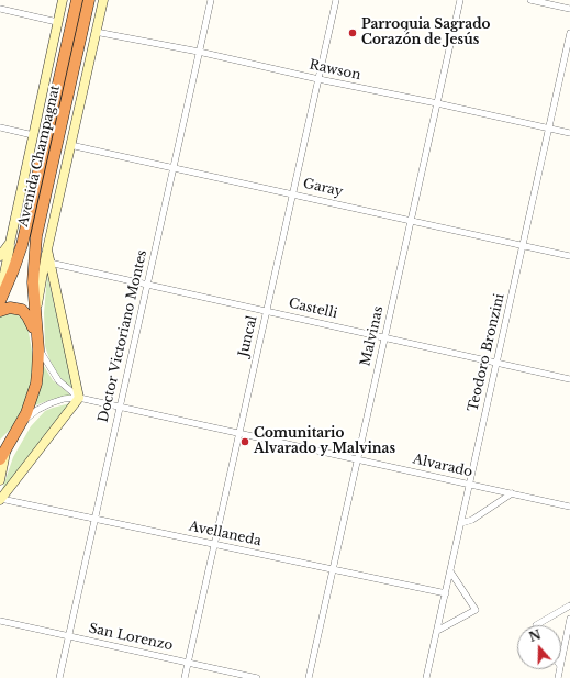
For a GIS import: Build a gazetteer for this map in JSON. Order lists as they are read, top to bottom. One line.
{"streets":{"highway":["Avenida Champagnat"],"street":["Rawson","Garay","Castelli","Doctor Victoriano Montes","Juncal","Malvinas","Teodoro Bronzini","Alvarado","Avellaneda","San Lorenzo"]},"crossings":[["Rawson","Avenida Champagnat"],["Rawson","Doctor Victoriano Montes"],["Rawson","Juncal"],["Rawson","Malvinas"],["Rawson","Teodoro Bronzini"],["Avenida Champagnat","Garay"],["Avenida Champagnat","Castelli"],["Avenida Champagnat","Alvarado"],["Garay","Doctor Victoriano Montes"],["Garay","Juncal"],["Garay","Malvinas"],["Garay","Teodoro Bronzini"],["Castelli","Doctor Victoriano Montes"],["Castelli","Juncal"],["Castelli","Malvinas"],["Castelli","Teodoro Bronzini"],["Doctor Victoriano Montes","Alvarado"],["Doctor Victoriano Montes","Avellaneda"],["Doctor Victoriano Montes","San Lorenzo"],["Juncal","Alvarado"],["Juncal","Avellaneda"],["Juncal","San Lorenzo"],["Malvinas","Alvarado"],["Malvinas","Avellaneda"],["Teodoro Bronzini","Alvarado"],["Teodoro Bronzini","Avellaneda"]],"places":["Parroquia Sagrado Corazón de Jesús","Comunitario Alvarado y Malvinas"],"north":"top"}
